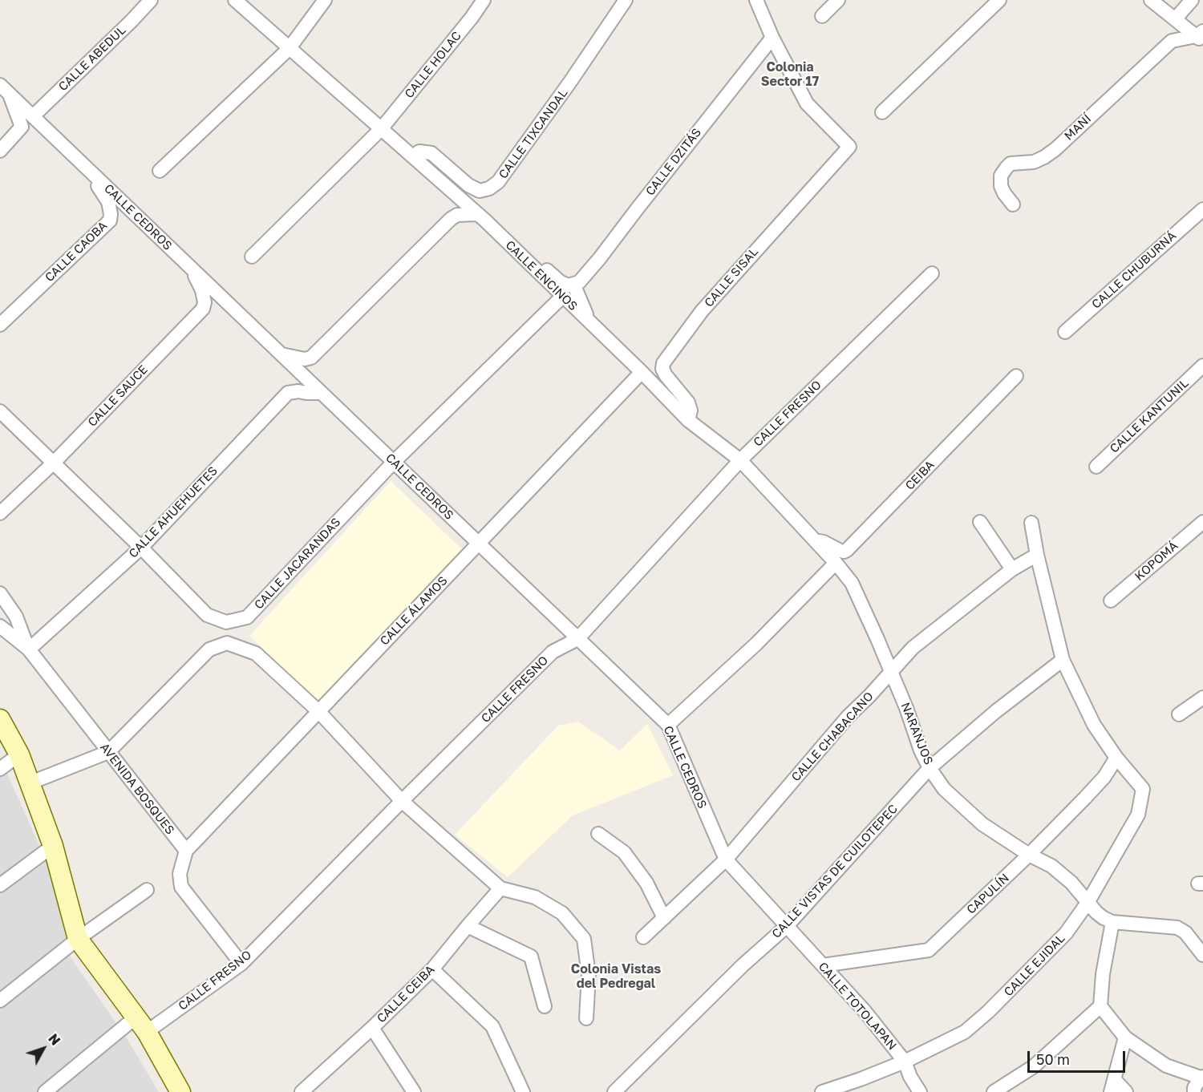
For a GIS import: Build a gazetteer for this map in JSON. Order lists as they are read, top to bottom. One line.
{"streets":{"street":["CALLE ABEDUL","CALLE HOLAC","MANÍ","CALLE TIXCANDAL","CALLE DZITÁS","CALLE CEDROS","CALLE CAOBA","CALLE CHUBURNÁ","CALLE ENCINOS","CALLE SISAL","CALLE SAUCE","CALLE FRESNO","CALLE KANTUNIL","CEIBA","CALLE AHUEHUETES","KOPOMÁ","CALLE JACARANDAS","CALLE ÁLAMOS","NARANJOS","CALLE CHABACANO","AVENIDA BOSQUES","CALLE VISTAS DE CUILOTEPEC","CAPULÍN","CALLE EJIDAL","CALLE CEIBA","CALLE TOTOLAPAN"]},"crossings":[["CALLE ABEDUL","CALLE CEDROS"],["CALLE HOLAC","CALLE ENCINOS"],["CALLE TIXCANDAL","CALLE ENCINOS"],["CALLE DZITÁS","CALLE SISAL"],["CALLE CEDROS","CALLE CAOBA"],["CALLE CEDROS","CALLE SAUCE"],["CALLE CEDROS","CALLE FRESNO"],["CALLE CEDROS","CALLE AHUEHUETES"],["CALLE CEDROS","CALLE JACARANDAS"],["CALLE CEDROS","CALLE ÁLAMOS"],["CALLE CEDROS","CALLE CHABACANO"],["CALLE CEDROS","CALLE VISTAS DE CUILOTEPEC"],["CALLE CEDROS","CALLE TOTOLAPAN"],["CALLE ENCINOS","CALLE SISAL"],["CALLE ENCINOS","CALLE FRESNO"],["CALLE ENCINOS","CEIBA"],["CALLE ENCINOS","CALLE JACARANDAS"],["CALLE ENCINOS","CALLE ÁLAMOS"],["CALLE ENCINOS","NARANJOS"],["CALLE SAUCE","CALLE JACARANDAS"],["CALLE AHUEHUETES","CALLE JACARANDAS"],["CALLE AHUEHUETES","AVENIDA BOSQUES"],["CALLE ÁLAMOS","AVENIDA BOSQUES"],["NARANJOS","CALLE CHABACANO"],["NARANJOS","CALLE VISTAS DE CUILOTEPEC"],["NARANJOS","CAPULÍN"],["NARANJOS","CALLE EJIDAL"],["CALLE VISTAS DE CUILOTEPEC","CALLE TOTOLAPAN"],["CAPULÍN","CALLE EJIDAL"],["CAPULÍN","CALLE TOTOLAPAN"],["CALLE EJIDAL","CALLE TOTOLAPAN"]],"districts":["Colonia Sector 17","Colonia Vistas del Pedregal"],"scale_bar":"50 m","north":"top right"}
